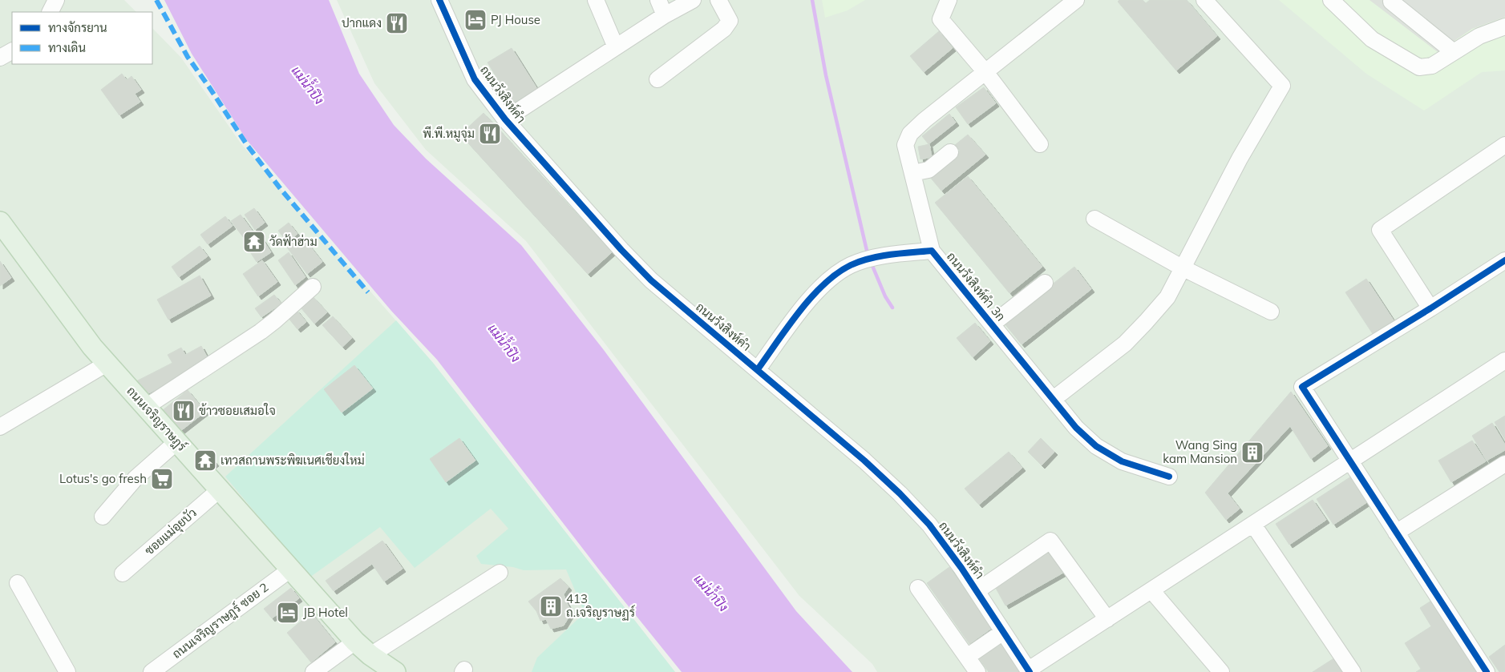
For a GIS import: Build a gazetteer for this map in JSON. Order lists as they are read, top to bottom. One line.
{"streets":{"main road":["ถนนเจริญราษฎร์"],"street":["ถนนวังสิงห์คำ","ถนนวังสิงห์คำ 3ก","ซอยแม่อุยบัว","ถนนเจริญราษฎร์ ซอย 2"]},"crossings":[["ถนนวังสิงห์คำ","ถนนวังสิงห์คำ 3ก"],["ถนนเจริญราษฎร์","ซอยแม่อุยบัว"],["ถนนเจริญราษฎร์","ถนนเจริญราษฎร์ ซอย 2"]],"water":["แม่น้ำปิง"],"places":{"hotel":["PJ House","JB Hotel"],"restaurant":["ปากแดง","พี.พี.หมูจุ่ม","ข้าวซอยเสมอใจ"],"temple":["วัดฟ้าฮ่าม","เทวสถานพระพิฆเนศเชียงใหม่"],"building":["Wang Sing kam Mansion","413 ถ.เจริญราษฏร์"],"supermarket":["Lotus's go fresh"]},"legend":["ทางจักรยาน","ทางเดิน"]}
